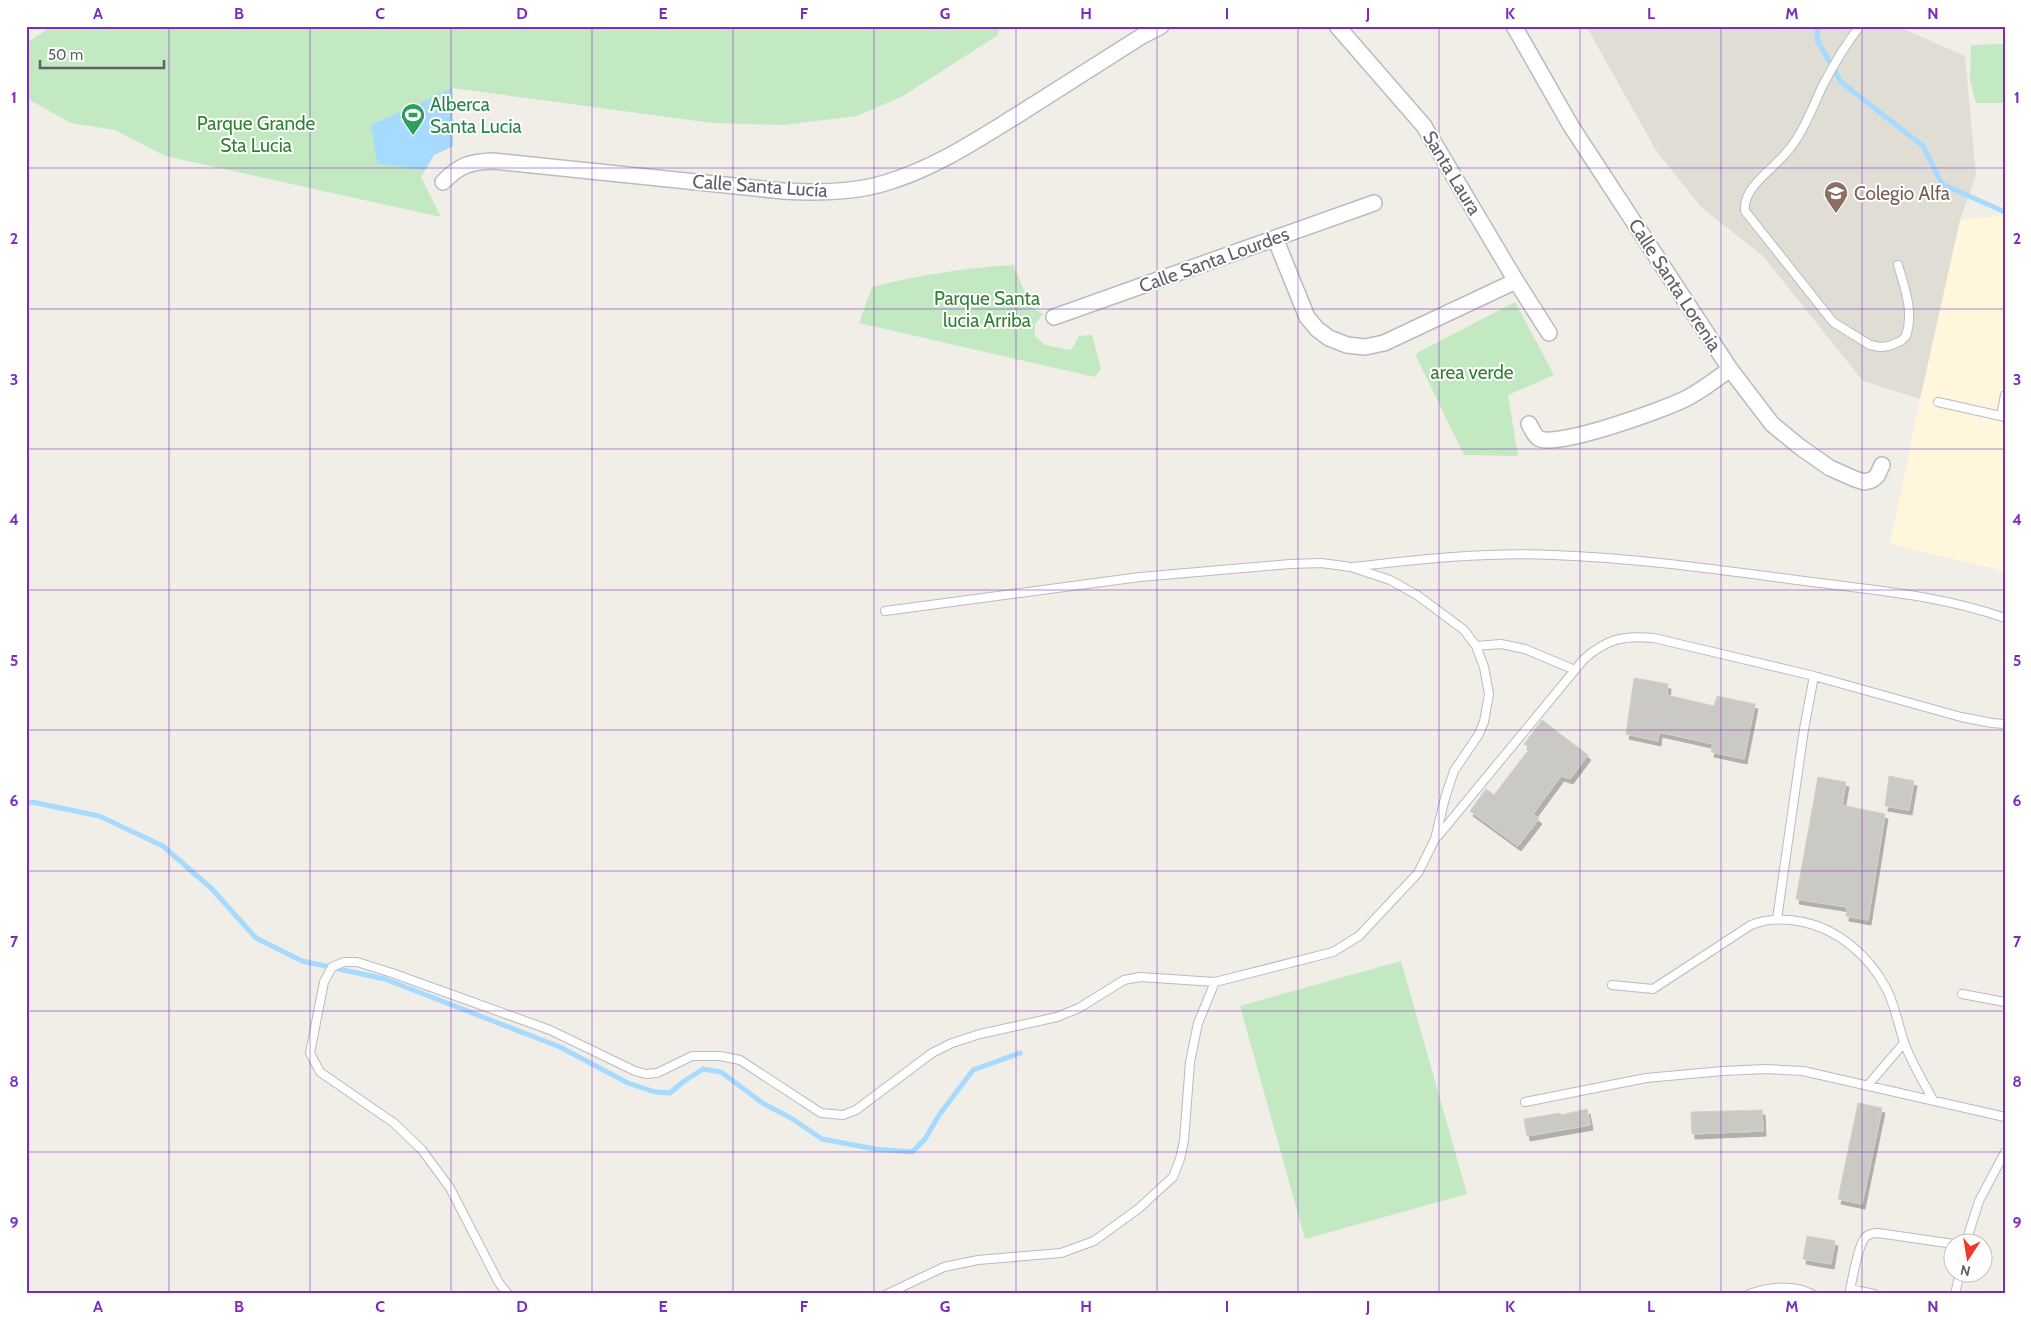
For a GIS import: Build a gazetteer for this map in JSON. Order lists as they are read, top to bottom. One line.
{"streets":{"street":["Santa Laura","Calle Santa Lucía","Calle Santa Lourdes","Calle Santa Lorenia"]},"parks":["Parque Grande Sta Lucia","Parque Santa lucia Arriba","area verde"],"places":{"sports":["Alberca Santa Lucia"],"school or university":["Colegio Alfa"]},"scale_bar":"50 m","north":"bottom","grid":{"columns":["A","B","C","D","E","F","G","H","I","J","K","L","M","N"],"rows":["1","2","3","4","5","6","7","8","9"]}}
